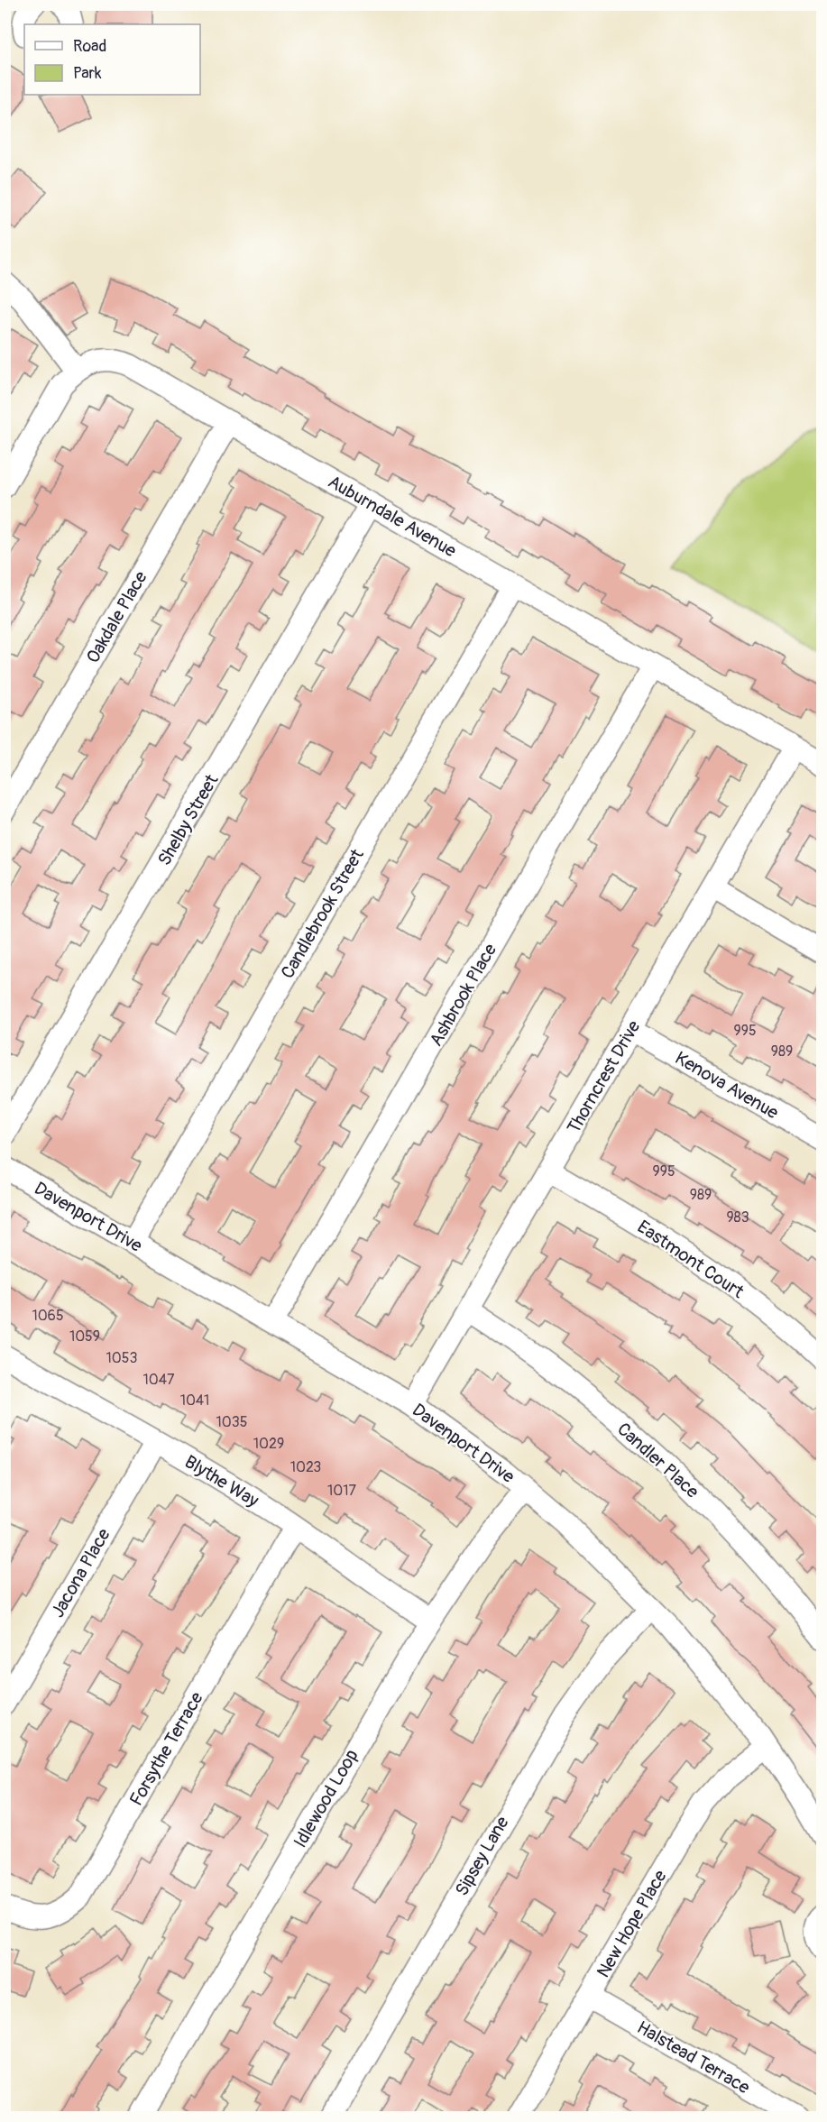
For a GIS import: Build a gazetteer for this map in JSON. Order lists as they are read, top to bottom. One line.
{"streets":{"street":["Auburndale Avenue","Oakdale Place","Shelby Street","Candlebrook Street","Ashbrook Place","Thorncrest Drive","Kenova Avenue","Davenport Drive","Eastmont Court","Candler Place","Blythe Way","Jacona Place","Forsythe Terrace","Idlewood Loop","Sipsey Lane","New Hope Place","Halstead Terrace"]},"crossings":[["Auburndale Avenue","Oakdale Place"],["Auburndale Avenue","Shelby Street"],["Auburndale Avenue","Candlebrook Street"],["Auburndale Avenue","Ashbrook Place"],["Auburndale Avenue","Thorncrest Drive"],["Candlebrook Street","Davenport Drive"],["Ashbrook Place","Davenport Drive"],["Thorncrest Drive","Kenova Avenue"],["Thorncrest Drive","Davenport Drive"],["Thorncrest Drive","Eastmont Court"],["Thorncrest Drive","Candler Place"],["Davenport Drive","Idlewood Loop"],["Davenport Drive","Sipsey Lane"],["Davenport Drive","New Hope Place"],["Blythe Way","Jacona Place"],["Blythe Way","Forsythe Terrace"],["Blythe Way","Idlewood Loop"],["New Hope Place","Halstead Terrace"]],"house_numbers":["995","989","995","989","983","1065","1059","1053","1047","1041","1035","1029","1023","1017"],"legend":["Road","Park"]}
